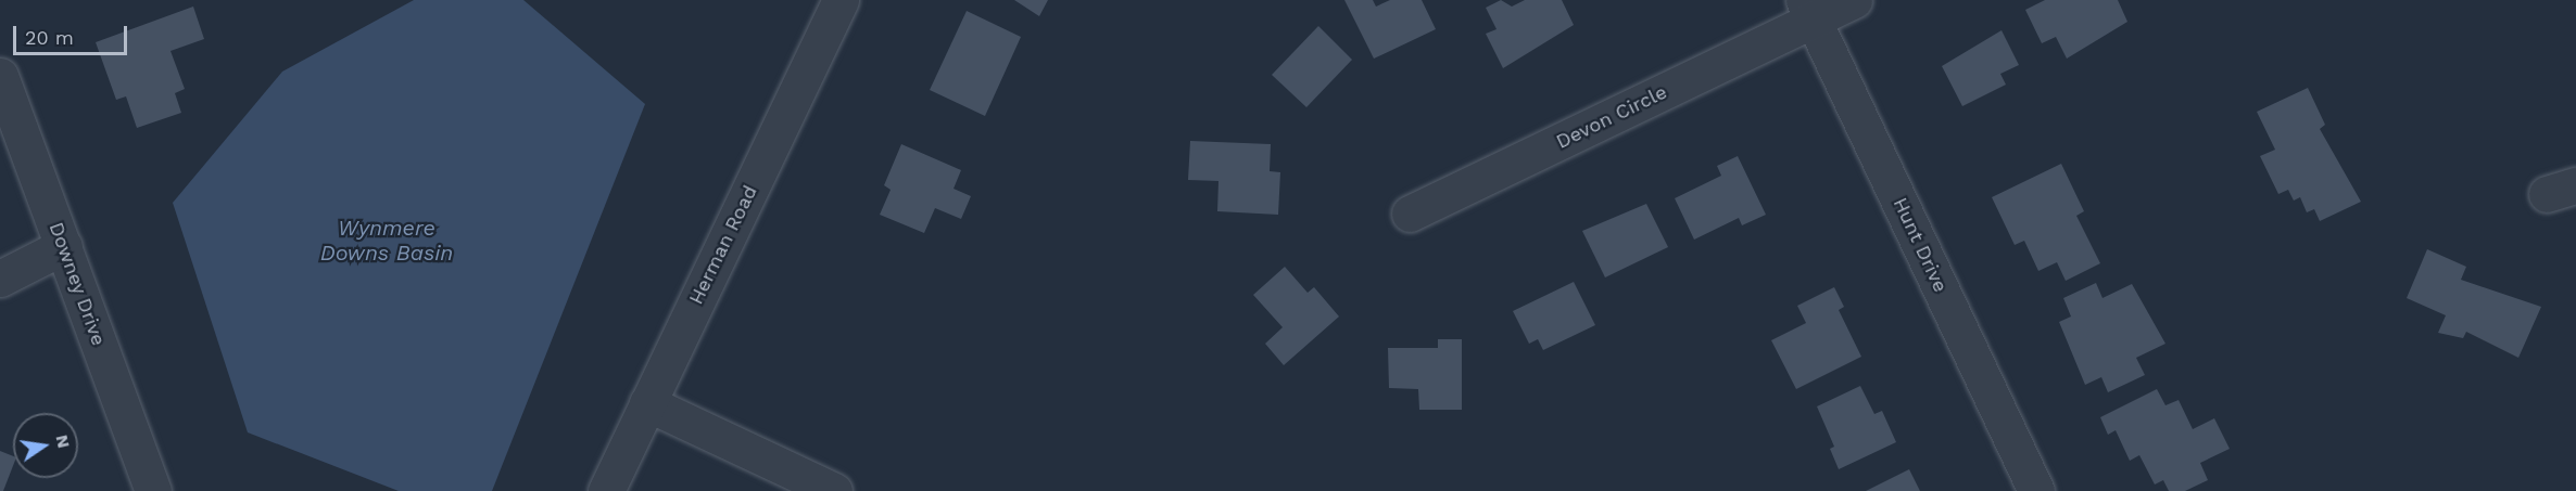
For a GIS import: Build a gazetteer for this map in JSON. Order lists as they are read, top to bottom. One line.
{"streets":{"street":["Devon Circle","Herman Road","Hunt Drive","Downey Drive"]},"crossings":[["Devon Circle","Hunt Drive"]],"water":["Wynmere Downs Basin"],"scale_bar":"20 m","north":"right"}
